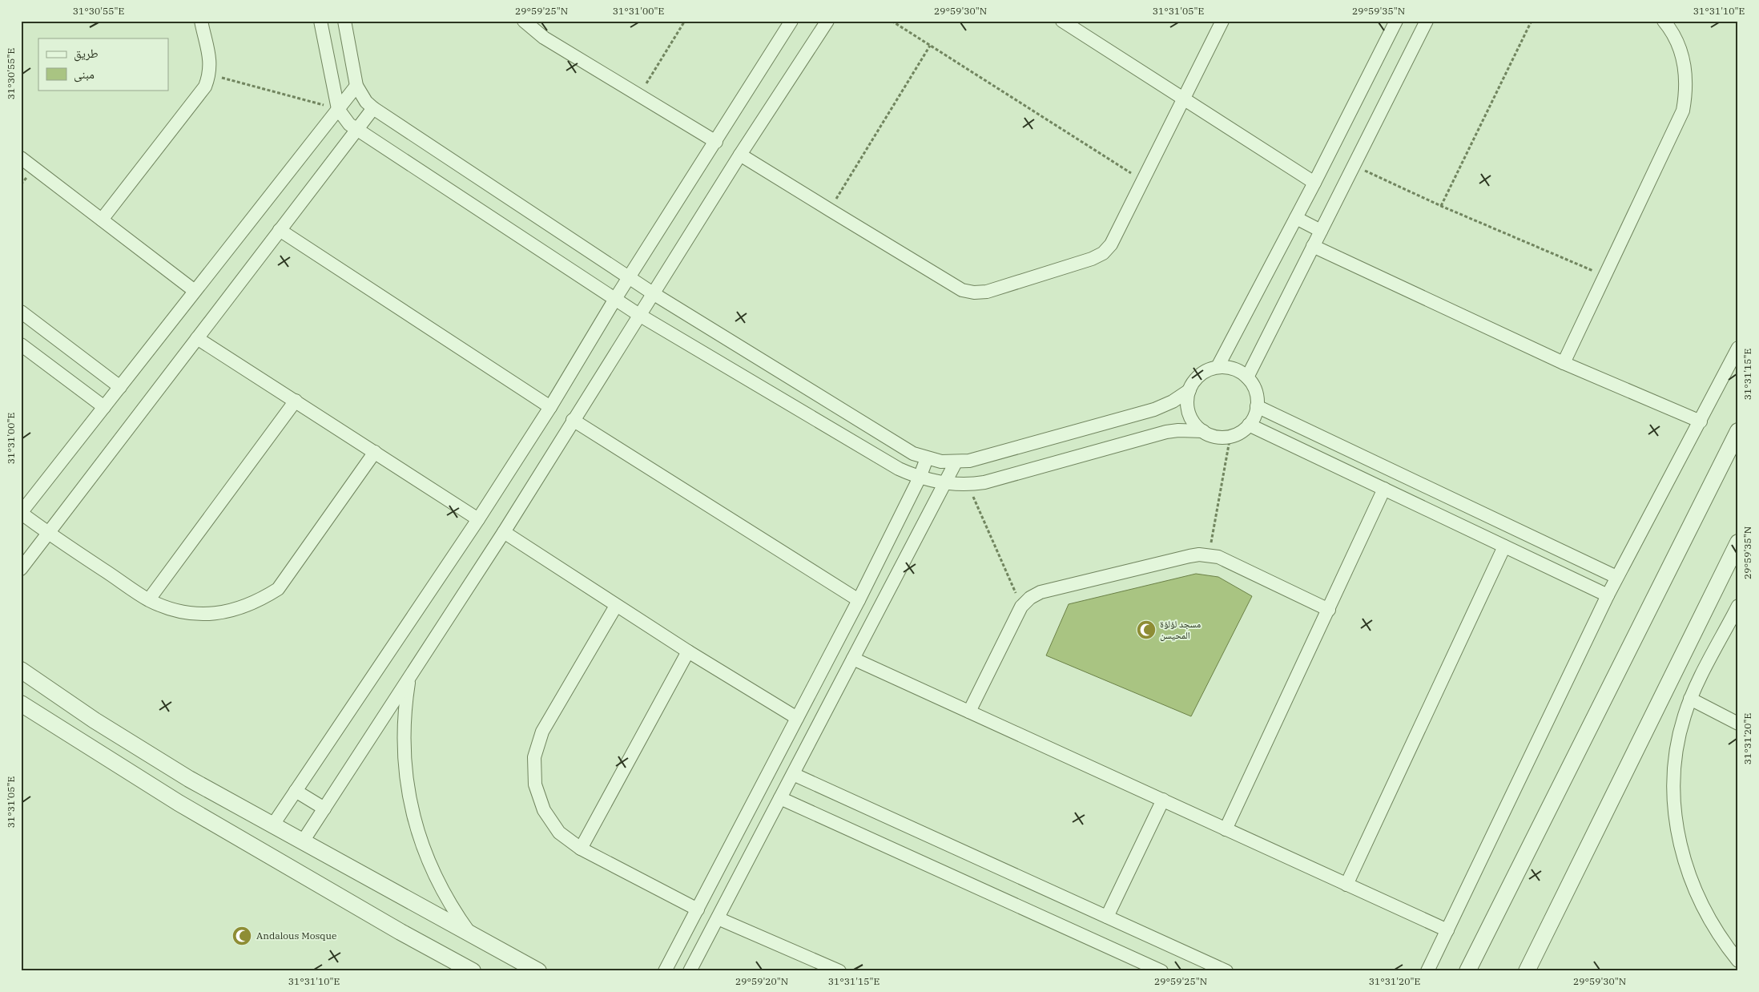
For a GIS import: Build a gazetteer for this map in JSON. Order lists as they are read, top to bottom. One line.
{"places":{"mosque":["مسجد لؤلؤة المحيسن","Andalous Mosque"]},"legend":["طريق","مبنى"],"coordinates":["31°30'55\"E","29°59'25\"N","31°31'00\"E","29°59'30\"N","31°31'05\"E","29°59'35\"N","31°31'10\"E","31°31'15\"E","31°31'20\"E","29°59'20\"N"]}
